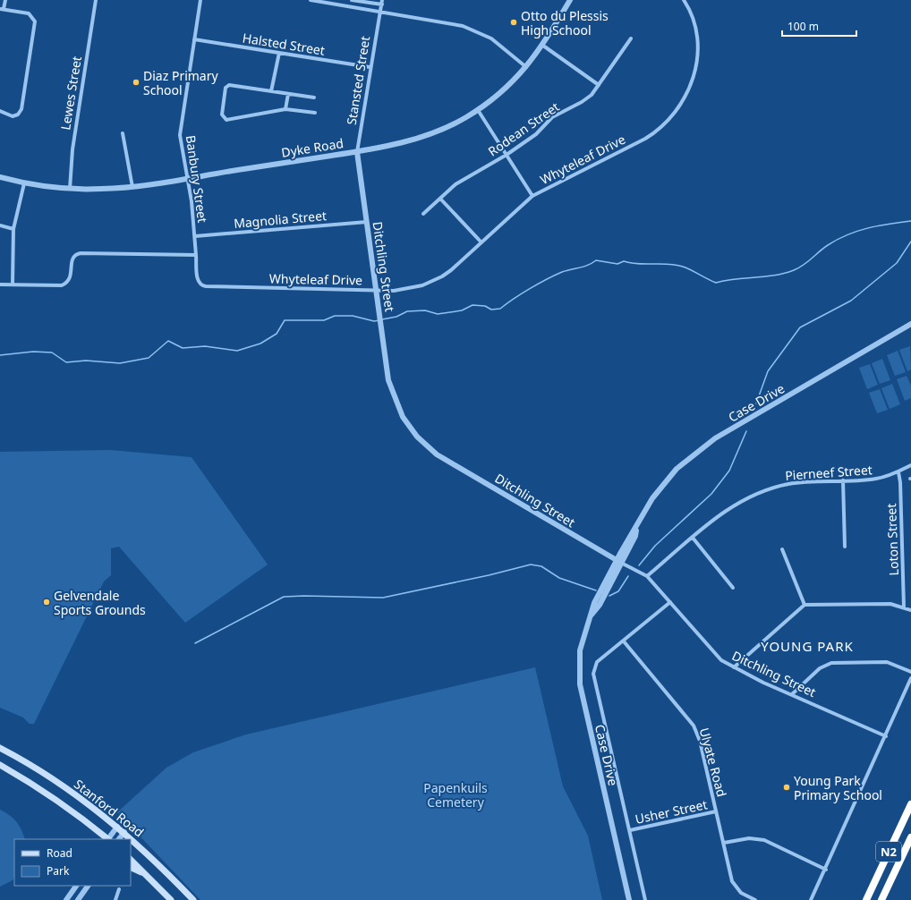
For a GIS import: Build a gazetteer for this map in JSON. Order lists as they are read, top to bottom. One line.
{"streets":{"highway":["N2"],"main road":["Stanford Road"],"street":["Halsted Street","Stansted Street","Lewes Street","Rodean Street","Dyke Road","Whyteleaf Drive","Banbury Street","Magnolia Street","Ditchling Street","Case Drive","Pierneef Street","Loton Street","Ulyate Road","Usher Street"]},"crossings":[["Halsted Street","Stansted Street"],["Halsted Street","Banbury Street"],["Stansted Street","Dyke Road"],["Stansted Street","Ditchling Street"],["Lewes Street","Dyke Road"],["Dyke Road","Banbury Street"],["Dyke Road","Ditchling Street"],["Whyteleaf Drive","Banbury Street"],["Whyteleaf Drive","Ditchling Street"],["Banbury Street","Magnolia Street"],["Magnolia Street","Ditchling Street"],["Ditchling Street","Case Drive"],["Ditchling Street","Pierneef Street"],["Pierneef Street","Loton Street"],["Ulyate Road","Usher Street"]],"districts":["YOUNG PARK"],"parks":["Papenkuils Cemetery"],"places":["Otto du Plessis High School","Diaz Primary School","Gelvendale Sports Grounds","Young Park Primary School"],"legend":["Road","Park"],"scale_bar":"100 m"}
